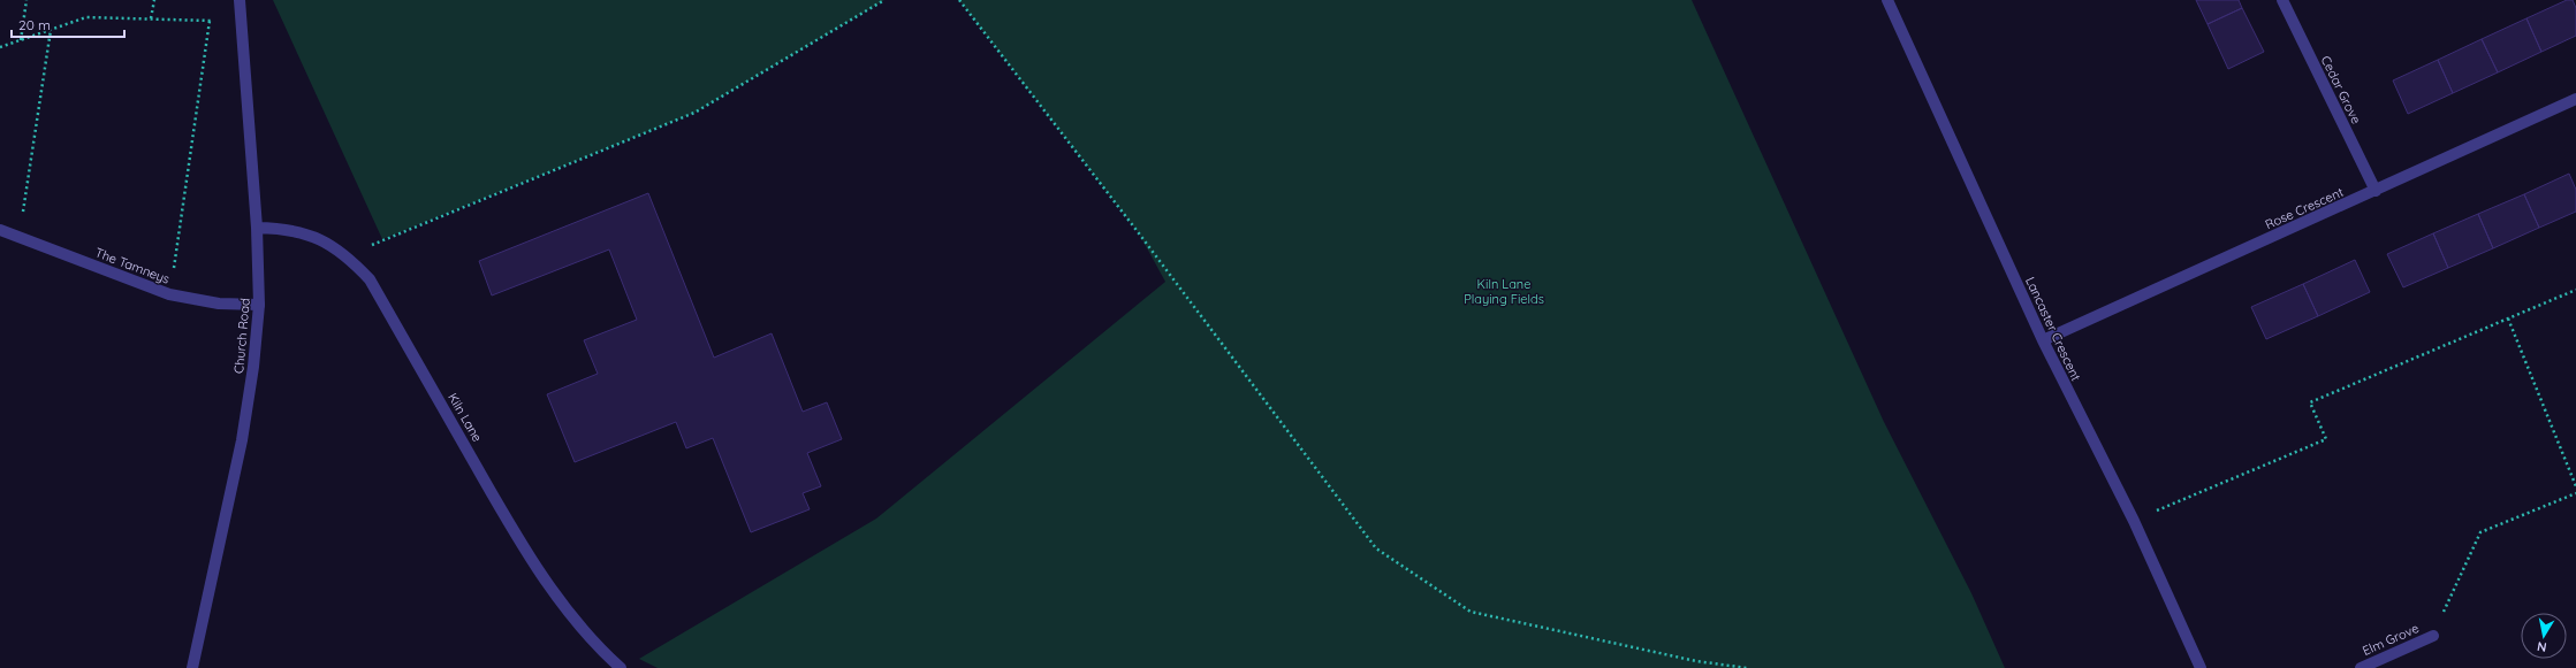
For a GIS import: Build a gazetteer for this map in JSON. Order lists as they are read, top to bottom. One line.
{"streets":{"street":["Cedar Grove","Rose Crescent","The Tamneys","Lancaster Crescent","Church Road","Kiln Lane","Elm Grove"]},"crossings":[["Cedar Grove","Rose Crescent"],["Rose Crescent","Lancaster Crescent"],["The Tamneys","Church Road"],["Church Road","Kiln Lane"]],"parks":["Kiln Lane Playing Fields"],"scale_bar":"20 m","north":"bottom"}
